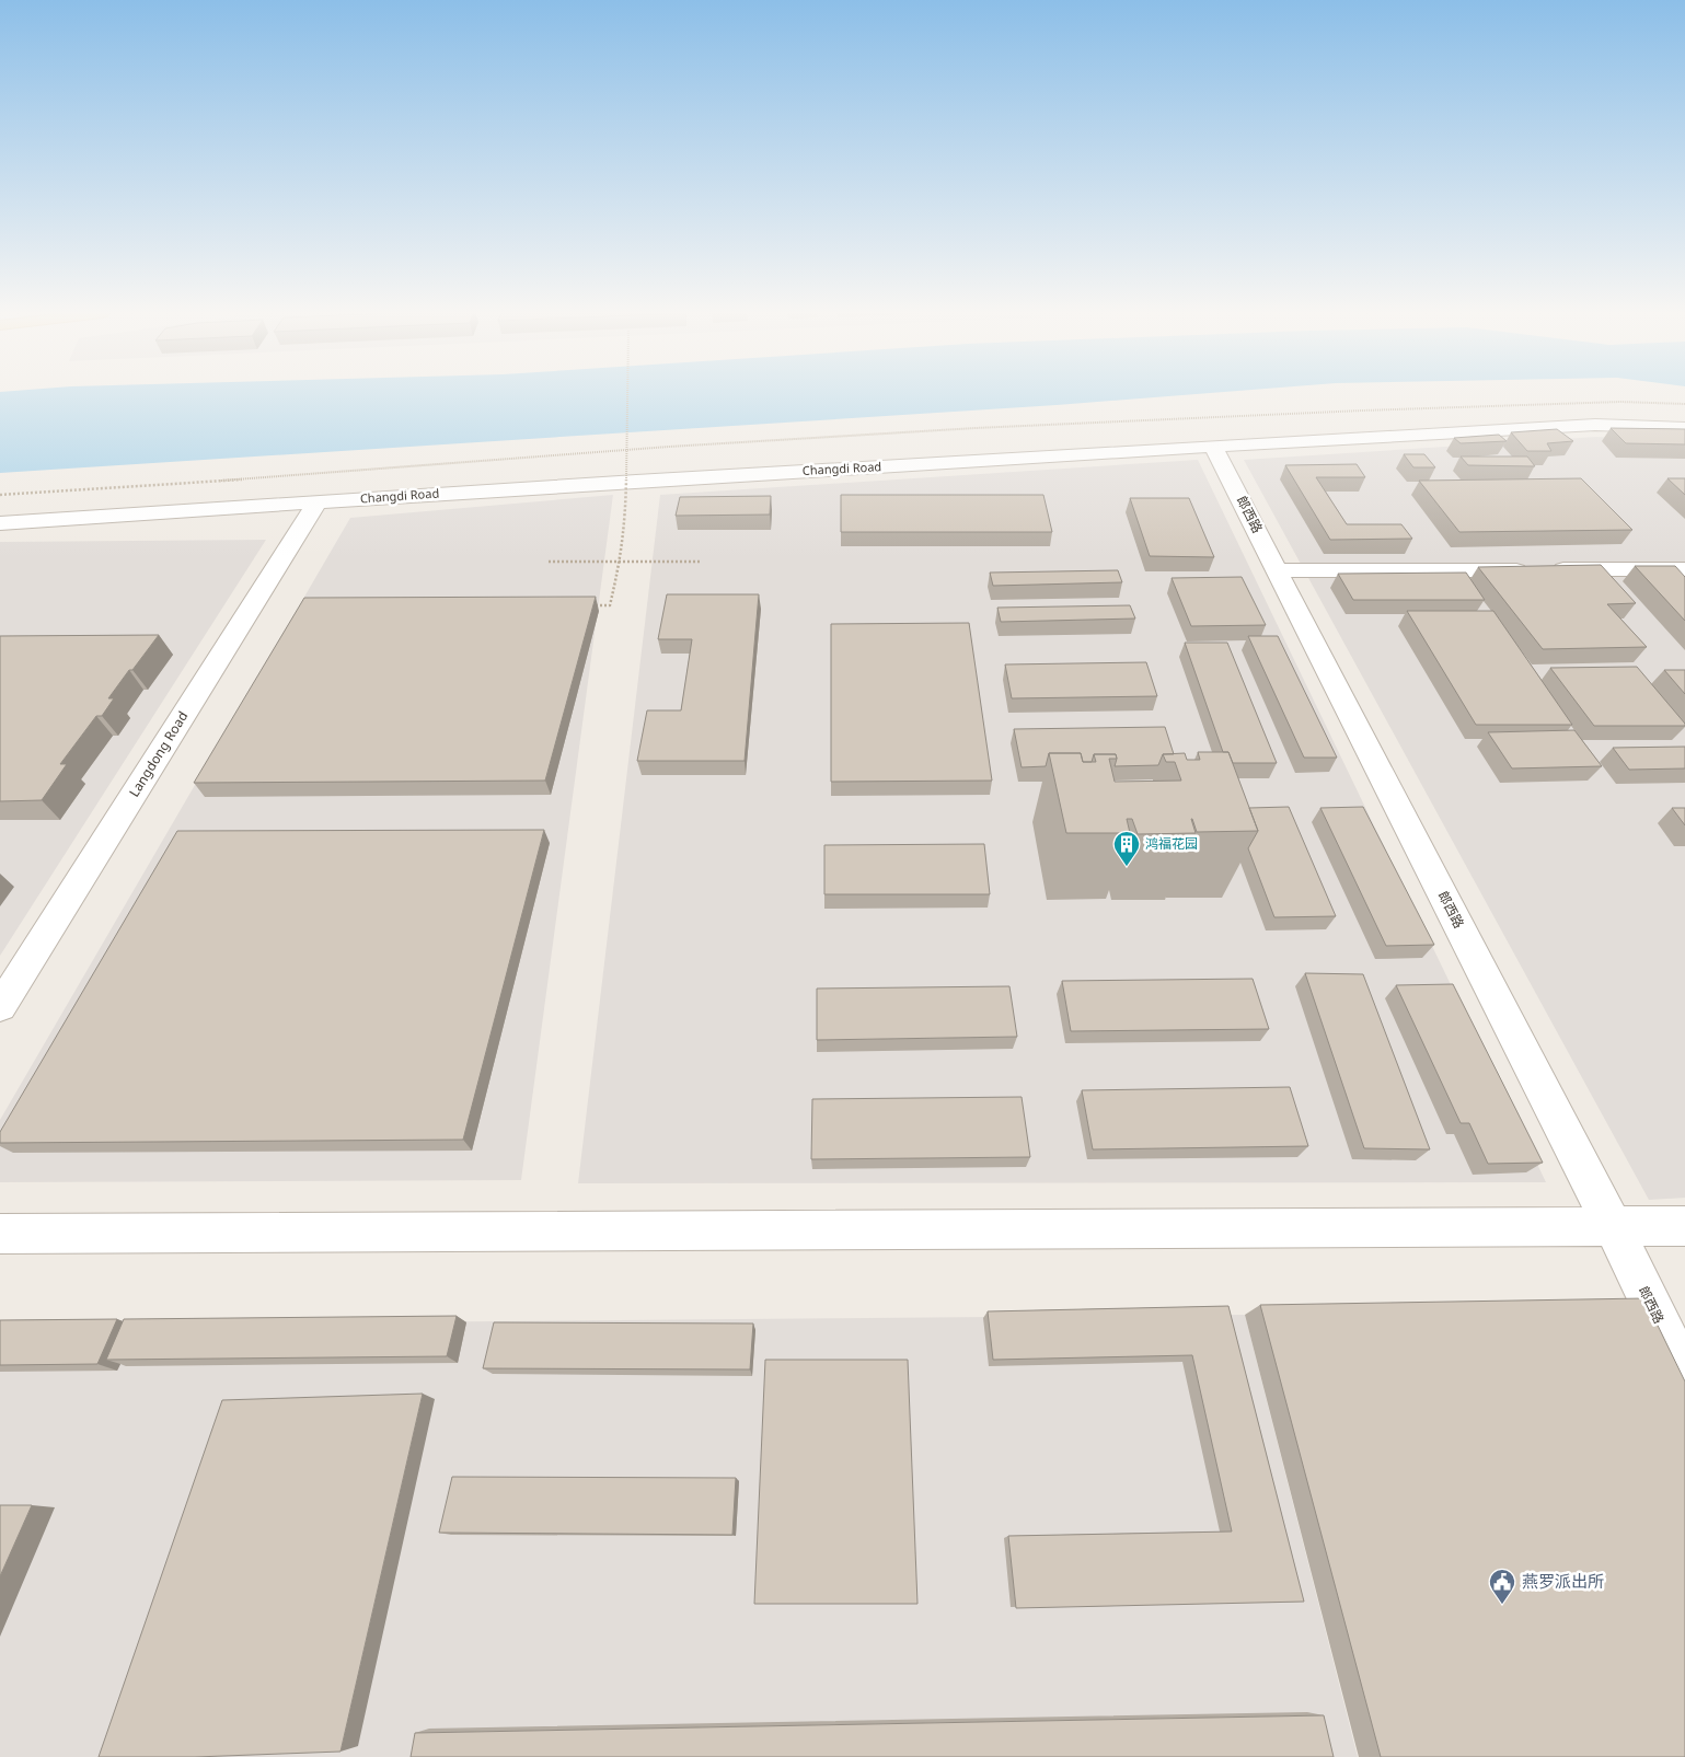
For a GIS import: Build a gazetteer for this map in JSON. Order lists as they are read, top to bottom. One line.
{"streets":{"street":["Changdi Road","郎西路","Langdong Road"]},"crossings":[["Changdi Road","郎西路"],["Changdi Road","Langdong Road"]],"places":{"building":["鸿福花园"],"public building":["燕罗派出所"]}}
